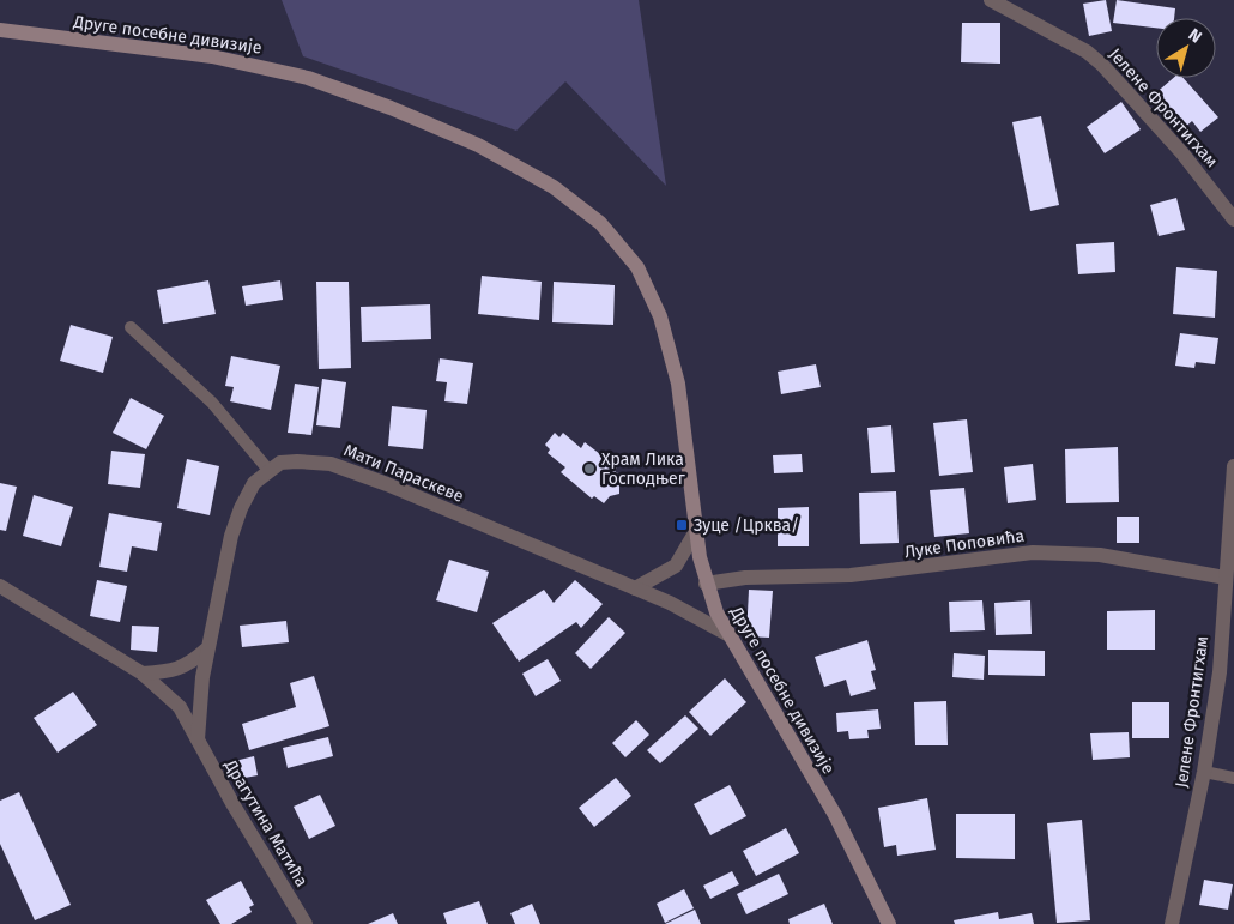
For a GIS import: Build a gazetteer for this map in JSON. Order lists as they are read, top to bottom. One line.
{"streets":{"street":["Друге посебне дивизије","Јелене Фронтигхам","Мати Параскеве","Луке Поповића","Драгутина Матића"]},"crossings":[["Друге посебне дивизије","Мати Параскеве"],["Друге посебне дивизије","Луке Поповића"],["Јелене Фронтигхам","Луке Поповића"]],"places":{"other":["Храм Лика Господњег"],"transit":["Зуце /Црква/"]},"north":"top right"}
